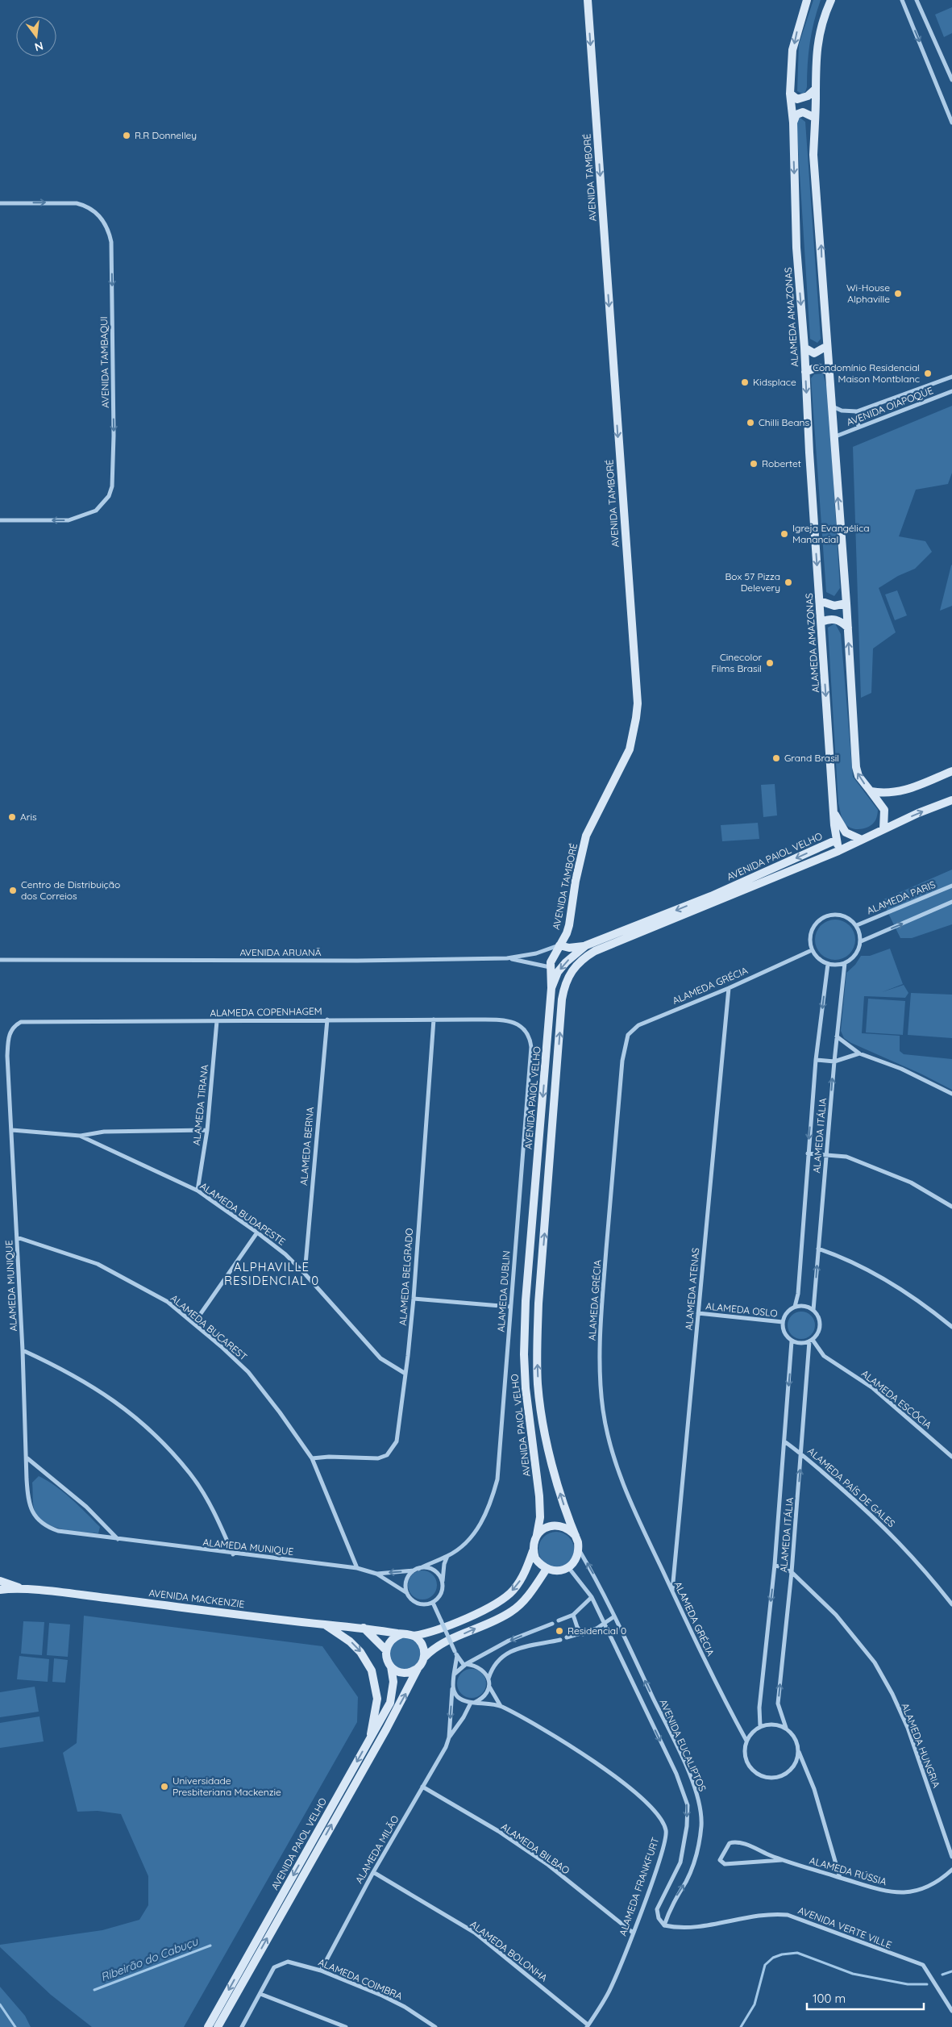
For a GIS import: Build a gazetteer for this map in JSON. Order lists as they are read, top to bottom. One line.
{"streets":{"main road":["AVENIDA TAMBORÉ","ALAMEDA AMAZONAS","AVENIDA PAIOL VELHO","AVENIDA MACKENZIE"],"street":["AVENIDA TAMBAQUI","AVENIDA OIAPOQUE","ALAMEDA PARIS","AVENIDA ARUANÃ","ALAMEDA GRÉCIA","ALAMEDA COPENHAGEM","ALAMEDA TIRANA","ALAMEDA ITÁLIA","ALAMEDA BERNA","ALAMEDA BUDAPESTE","ALAMEDA BELGRADO","ALAMEDA MUNIQUE","ALAMEDA ATENAS","ALAMEDA DUBLIN","ALAMEDA OSLO","ALAMEDA BUCAREST","ALAMEDA ESCÓCIA","ALAMEDA PAÍS DE GALES","AVENIDA EUCALIPTOS","ALAMEDA HUNGRIA","ALAMEDA BILBAO","ALAMEDA MILÃO","ALAMEDA RÚSSIA","ALAMEDA FRANKFURT","AVENIDA VERTE VILLE","ALAMEDA BOLONHA","ALAMEDA COIMBRA"]},"crossings":[["AVENIDA TAMBORÉ","AVENIDA PAIOL VELHO"],["AVENIDA TAMBORÉ","AVENIDA ARUANÃ"],["ALAMEDA AMAZONAS","AVENIDA PAIOL VELHO"],["AVENIDA PAIOL VELHO","AVENIDA MACKENZIE"],["AVENIDA PAIOL VELHO","AVENIDA EUCALIPTOS"],["ALAMEDA PARIS","ALAMEDA GRÉCIA"],["ALAMEDA PARIS","ALAMEDA ITÁLIA"],["ALAMEDA GRÉCIA","ALAMEDA ITÁLIA"],["ALAMEDA GRÉCIA","ALAMEDA ATENAS"],["ALAMEDA COPENHAGEM","ALAMEDA TIRANA"],["ALAMEDA COPENHAGEM","ALAMEDA BERNA"],["ALAMEDA COPENHAGEM","ALAMEDA BELGRADO"],["ALAMEDA COPENHAGEM","ALAMEDA MUNIQUE"],["ALAMEDA COPENHAGEM","ALAMEDA DUBLIN"],["ALAMEDA TIRANA","ALAMEDA BUDAPESTE"],["ALAMEDA ITÁLIA","ALAMEDA OSLO"],["ALAMEDA ITÁLIA","ALAMEDA ESCÓCIA"],["ALAMEDA ITÁLIA","ALAMEDA PAÍS DE GALES"],["ALAMEDA ITÁLIA","ALAMEDA HUNGRIA"],["ALAMEDA BERNA","ALAMEDA BUDAPESTE"],["ALAMEDA BUDAPESTE","ALAMEDA BELGRADO"],["ALAMEDA BUDAPESTE","ALAMEDA MUNIQUE"],["ALAMEDA BELGRADO","ALAMEDA BUCAREST"],["ALAMEDA MUNIQUE","ALAMEDA DUBLIN"],["ALAMEDA MUNIQUE","ALAMEDA BUCAREST"],["ALAMEDA ATENAS","ALAMEDA OSLO"],["ALAMEDA OSLO","ALAMEDA ESCÓCIA"],["AVENIDA EUCALIPTOS","AVENIDA VERTE VILLE"],["ALAMEDA BILBAO","ALAMEDA MILÃO"],["ALAMEDA BILBAO","ALAMEDA FRANKFURT"],["ALAMEDA MILÃO","ALAMEDA FRANKFURT"],["ALAMEDA MILÃO","ALAMEDA BOLONHA"],["ALAMEDA MILÃO","ALAMEDA COIMBRA"],["ALAMEDA FRANKFURT","ALAMEDA BOLONHA"]],"one_way":["AVENIDA TAMBORÉ"],"districts":["ALPHAVILLE RESIDENCIAL 0"],"water":["Ribeirão do Cabuçu"],"places":["R.R Donnelley","Wi-House Alphaville","Condomínio Residencial Maison Montblanc","Kidsplace","Chilli Beans","Robertet","Igreja Evangélica Manancial","Box 57 Pizza Delevery","Cinecolor Films Brasil","Grand Brasil","Aris","Centro de Distribuição dos Correios","Residencial 0","Universidade Presbiteriana Mackenzie"],"scale_bar":"100 m","north":"bottom"}
